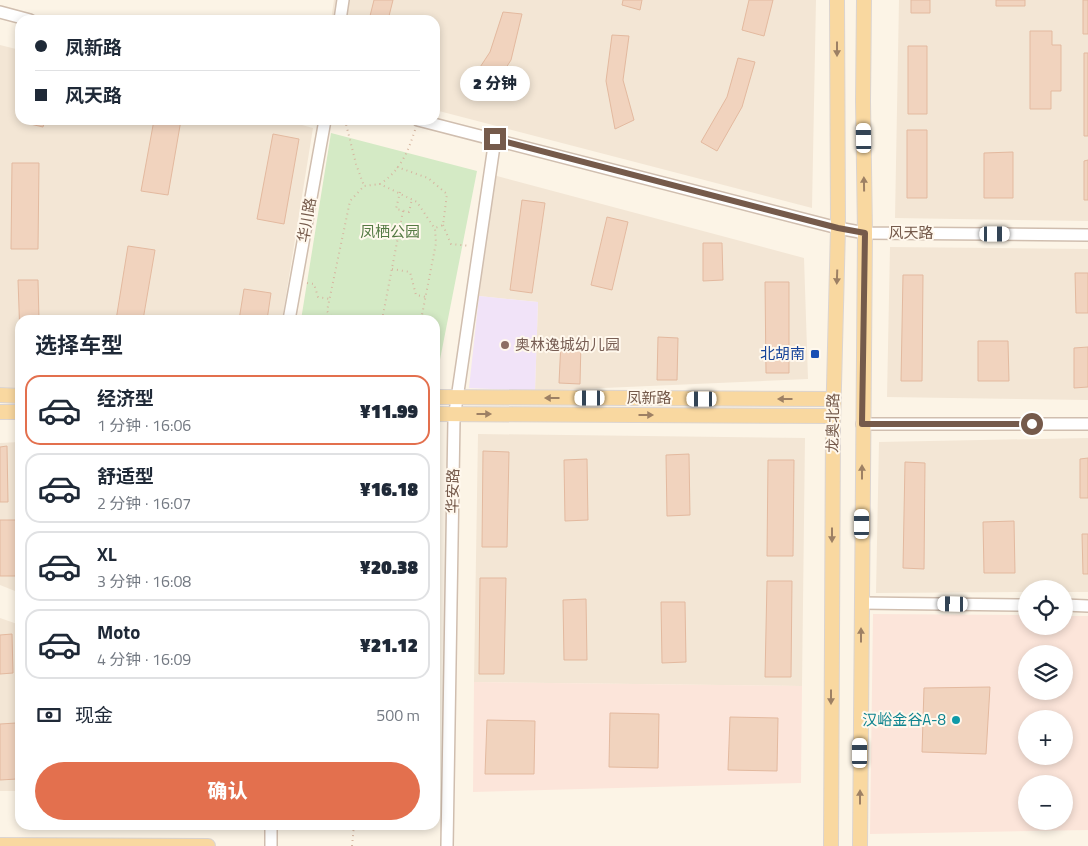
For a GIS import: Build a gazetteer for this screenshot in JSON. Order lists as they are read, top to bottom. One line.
{"streets":{"main road":["凤新路","龙奥北路"],"street":["华川路","风天路","华安路"]},"crossings":[["风天路","龙奥北路"],["风天路","华安路"],["凤新路","龙奥北路"],["凤新路","华安路"]],"parks":["凤栖公园"],"places":{"other":["奥林逸城幼儿园","汉峪金谷A-8"],"transit":["北胡南"]},"page":{"banner":["凤新路","风天路"],"bubble":"2 分钟","heading":"选择车型","list":[{"name":"经济型","note":"1 分钟 · 16:06","value":"¥11.99"},{"name":"舒适型","note":"2 分钟 · 16:07","value":"¥16.18"},{"name":"XL","note":"3 分钟 · 16:08","value":"¥20.38"},{"name":"Moto","note":"4 分钟 · 16:09","value":"¥21.12"}],"map_buttons":["+","−"],"pay":["现金","500 m"],"buttons":"确认"}}
